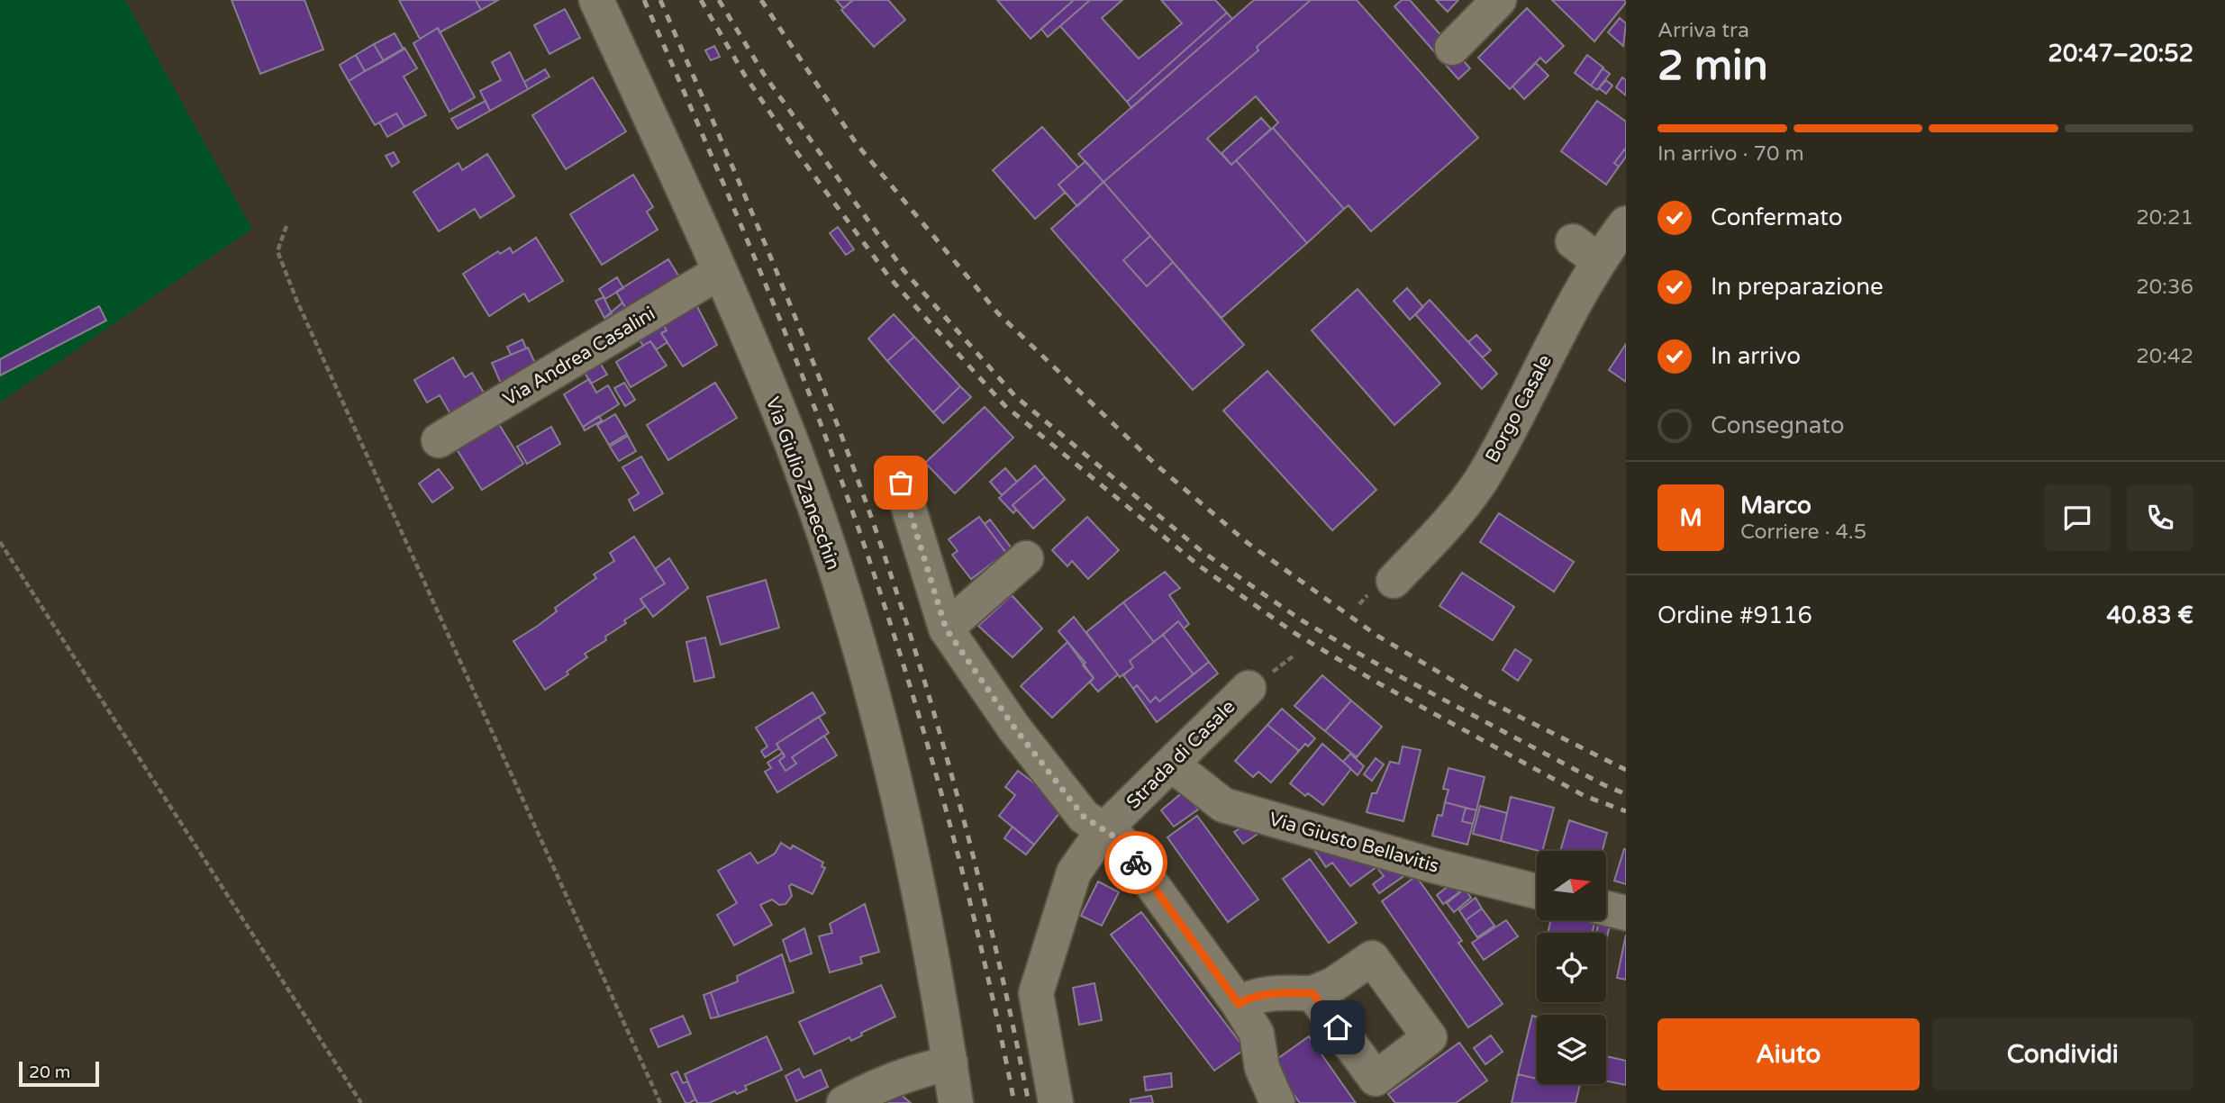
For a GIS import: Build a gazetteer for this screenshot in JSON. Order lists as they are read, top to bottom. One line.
{"streets":{"street":["Via Andrea Casalini","Borgo Casale","Via Giulio Zanecchin","Strada di Casale","Via Giusto Bellavitis"]},"crossings":[["Via Andrea Casalini","Via Giulio Zanecchin"],["Strada di Casale","Via Giusto Bellavitis"]],"scale_bar":"20 m","north":"right","page":{"heading":["2 min","Arriva tra","20:47–20:52"],"panel":["Marco","Corriere · 4.5","Ordine #9116","40.83 €"],"bar":"In arrivo · 70 m","list":[["Confermato","20:21"],["In preparazione","20:36"],["In arrivo","20:42"],"Consegnato"],"round":"M","buttons":["Aiuto","Condividi"],"scale":"20 m"}}
